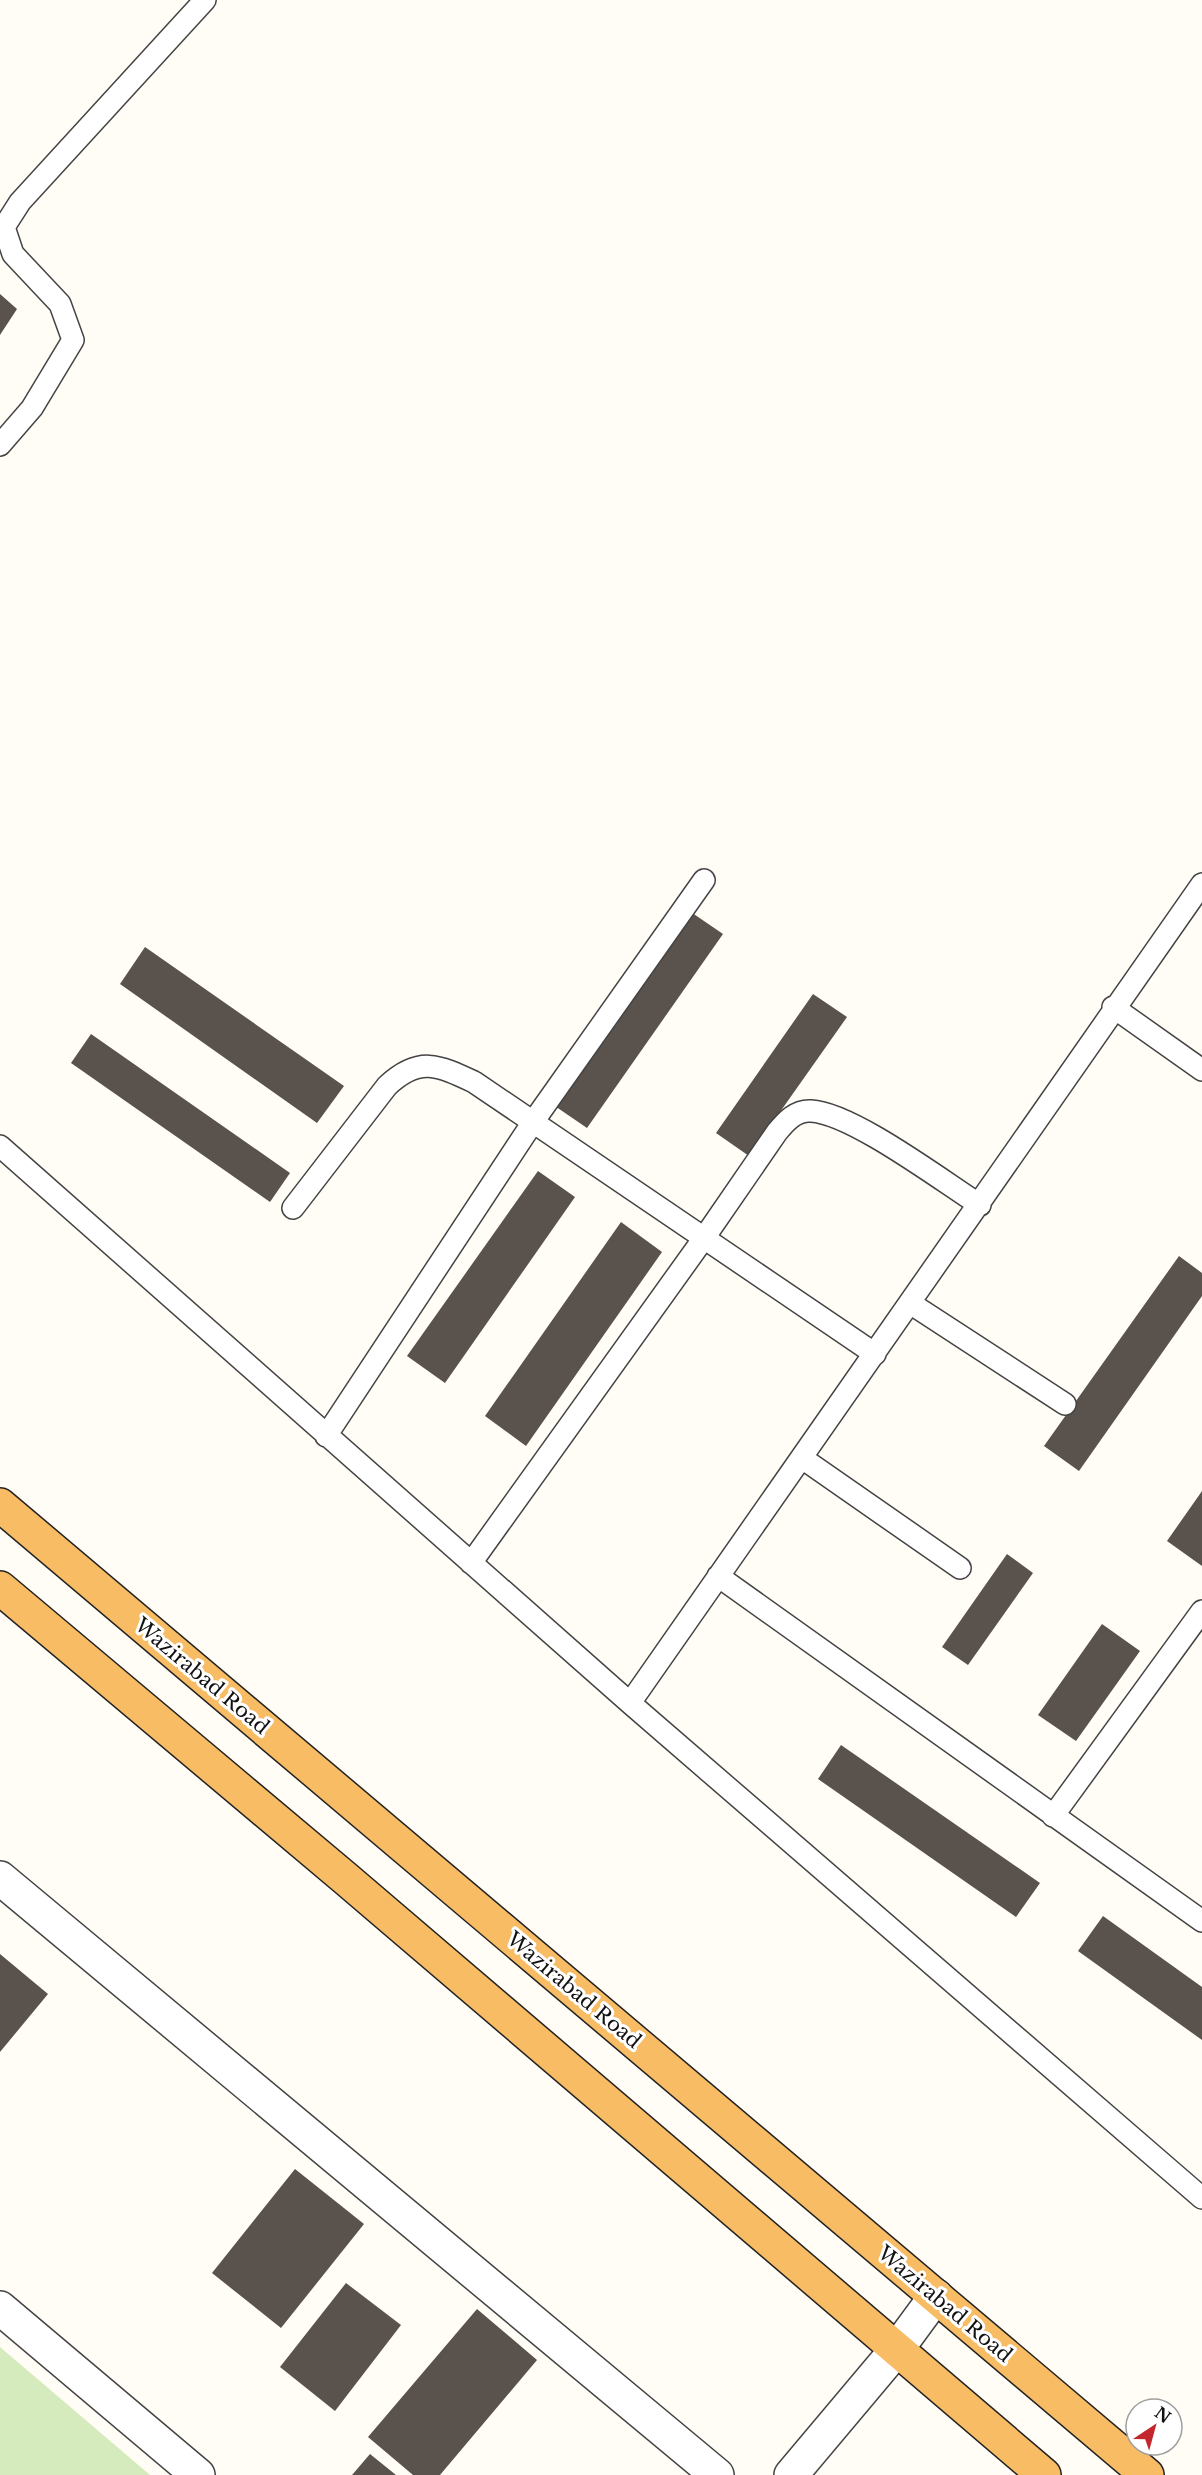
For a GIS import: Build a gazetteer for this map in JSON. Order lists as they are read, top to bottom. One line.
{"streets":{"highway":["Wazirabad Road"]},"north":"top right"}
